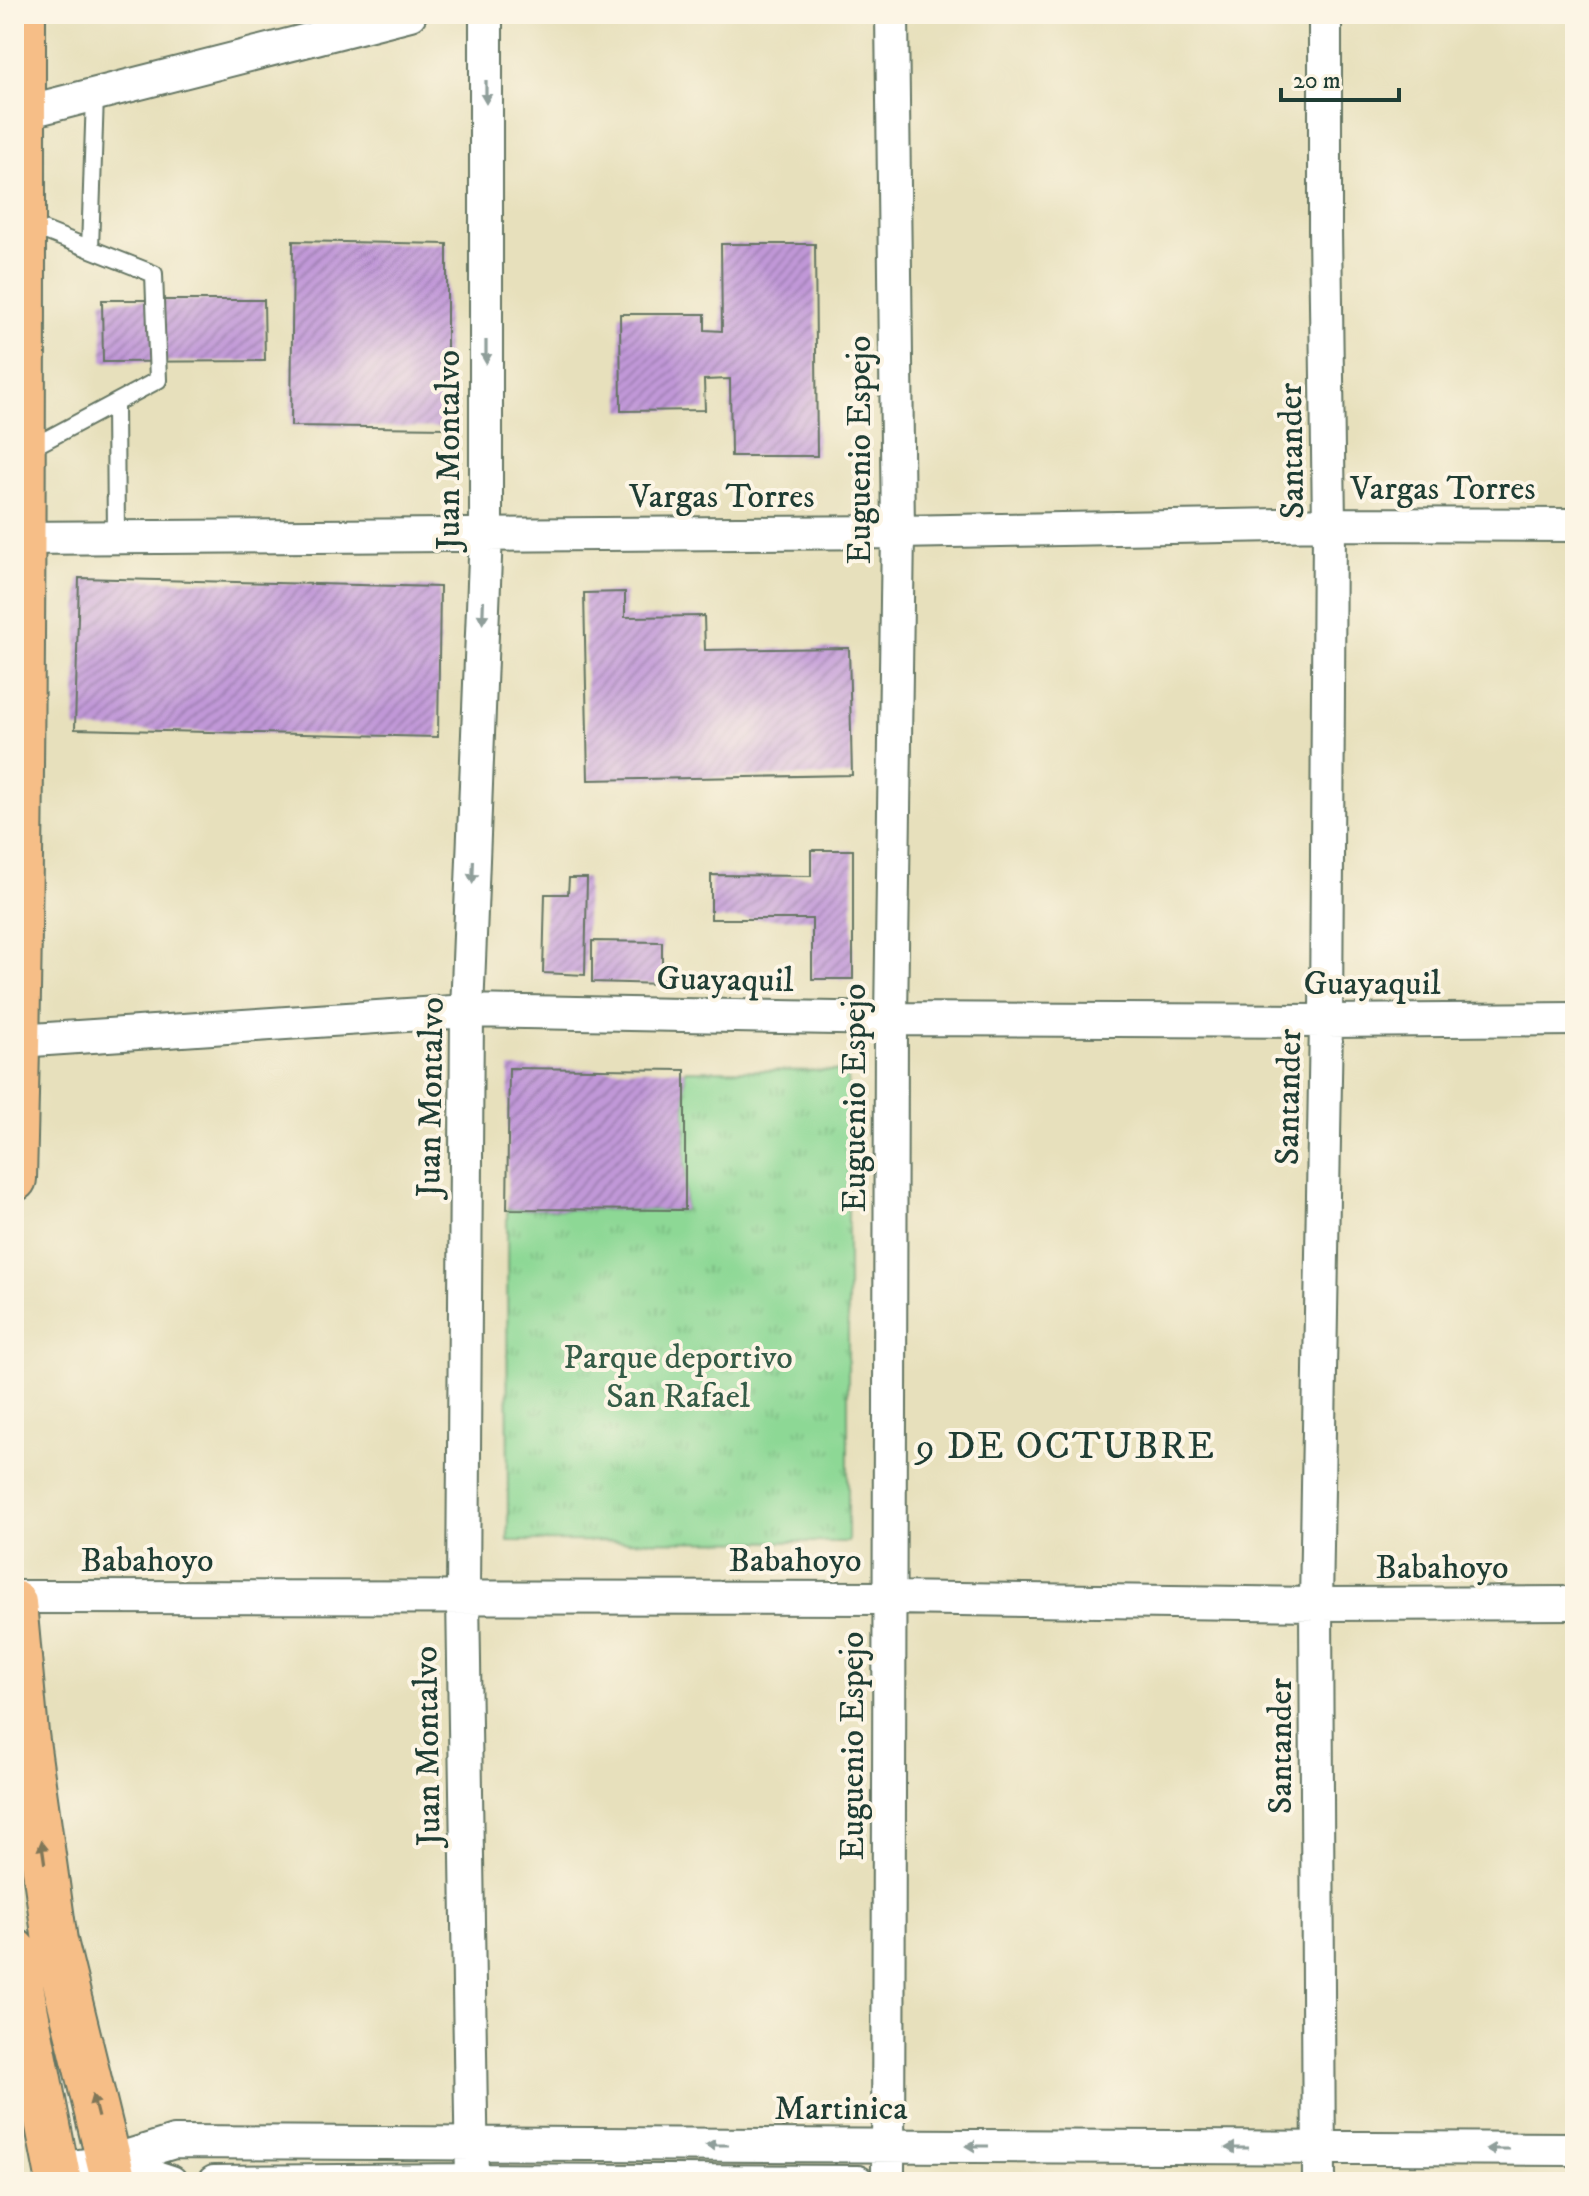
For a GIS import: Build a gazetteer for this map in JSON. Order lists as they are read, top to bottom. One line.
{"streets":{"street":["Juan Montalvo","Euguenio Espejo","Santander","Vargas Torres","Guayaquil","Babahoyo","Martinica"]},"crossings":[["Juan Montalvo","Vargas Torres"],["Juan Montalvo","Guayaquil"],["Juan Montalvo","Babahoyo"],["Juan Montalvo","Martinica"],["Euguenio Espejo","Vargas Torres"],["Euguenio Espejo","Guayaquil"],["Euguenio Espejo","Babahoyo"],["Euguenio Espejo","Martinica"],["Santander","Vargas Torres"],["Santander","Guayaquil"],["Santander","Babahoyo"],["Santander","Martinica"]],"one_way":["Juan Montalvo"],"districts":["9 DE OCTUBRE"],"parks":["Parque deportivo San Rafael"],"scale_bar":"20 m"}
